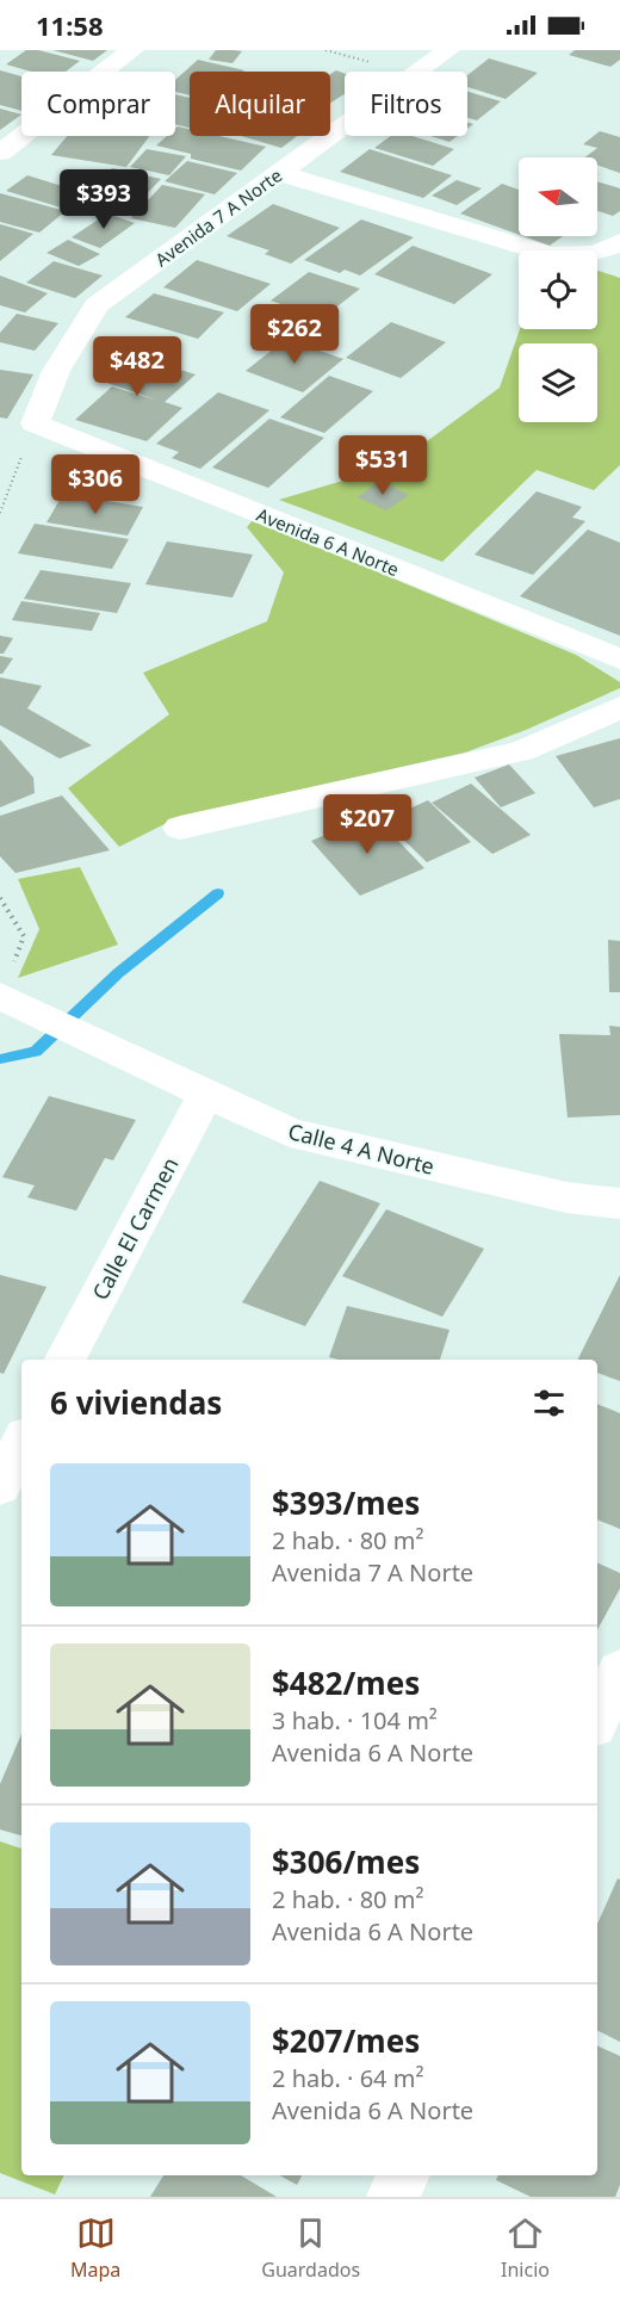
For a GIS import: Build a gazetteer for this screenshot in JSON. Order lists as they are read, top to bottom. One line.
{"streets":{"street":["Avenida 7 A Norte","Avenida 6 A Norte","Calle 4 A Norte","Calle El Carmen"]},"crossings":[["Avenida 7 A Norte","Avenida 6 A Norte"],["Calle 4 A Norte","Calle El Carmen"]],"north":"left","page":{"status":"11:58","chip":["Comprar","Alquilar","Filtros"],"price":["$393","$262","$482","$531","$306","$207"],"heading":"6 viviendas","list":[{"name":"$393/mes","note":"2 hab. · 80 m² · Avenida 7 A Norte"},{"name":"$482/mes","note":"3 hab. · 104 m² · Avenida 6 A Norte"},{"name":"$306/mes","note":"2 hab. · 80 m² · Avenida 6 A Norte"},{"name":"$207/mes","note":"2 hab. · 64 m² · Avenida 6 A Norte"}],"tabs":["Mapa","Guardados","Inicio"]}}
